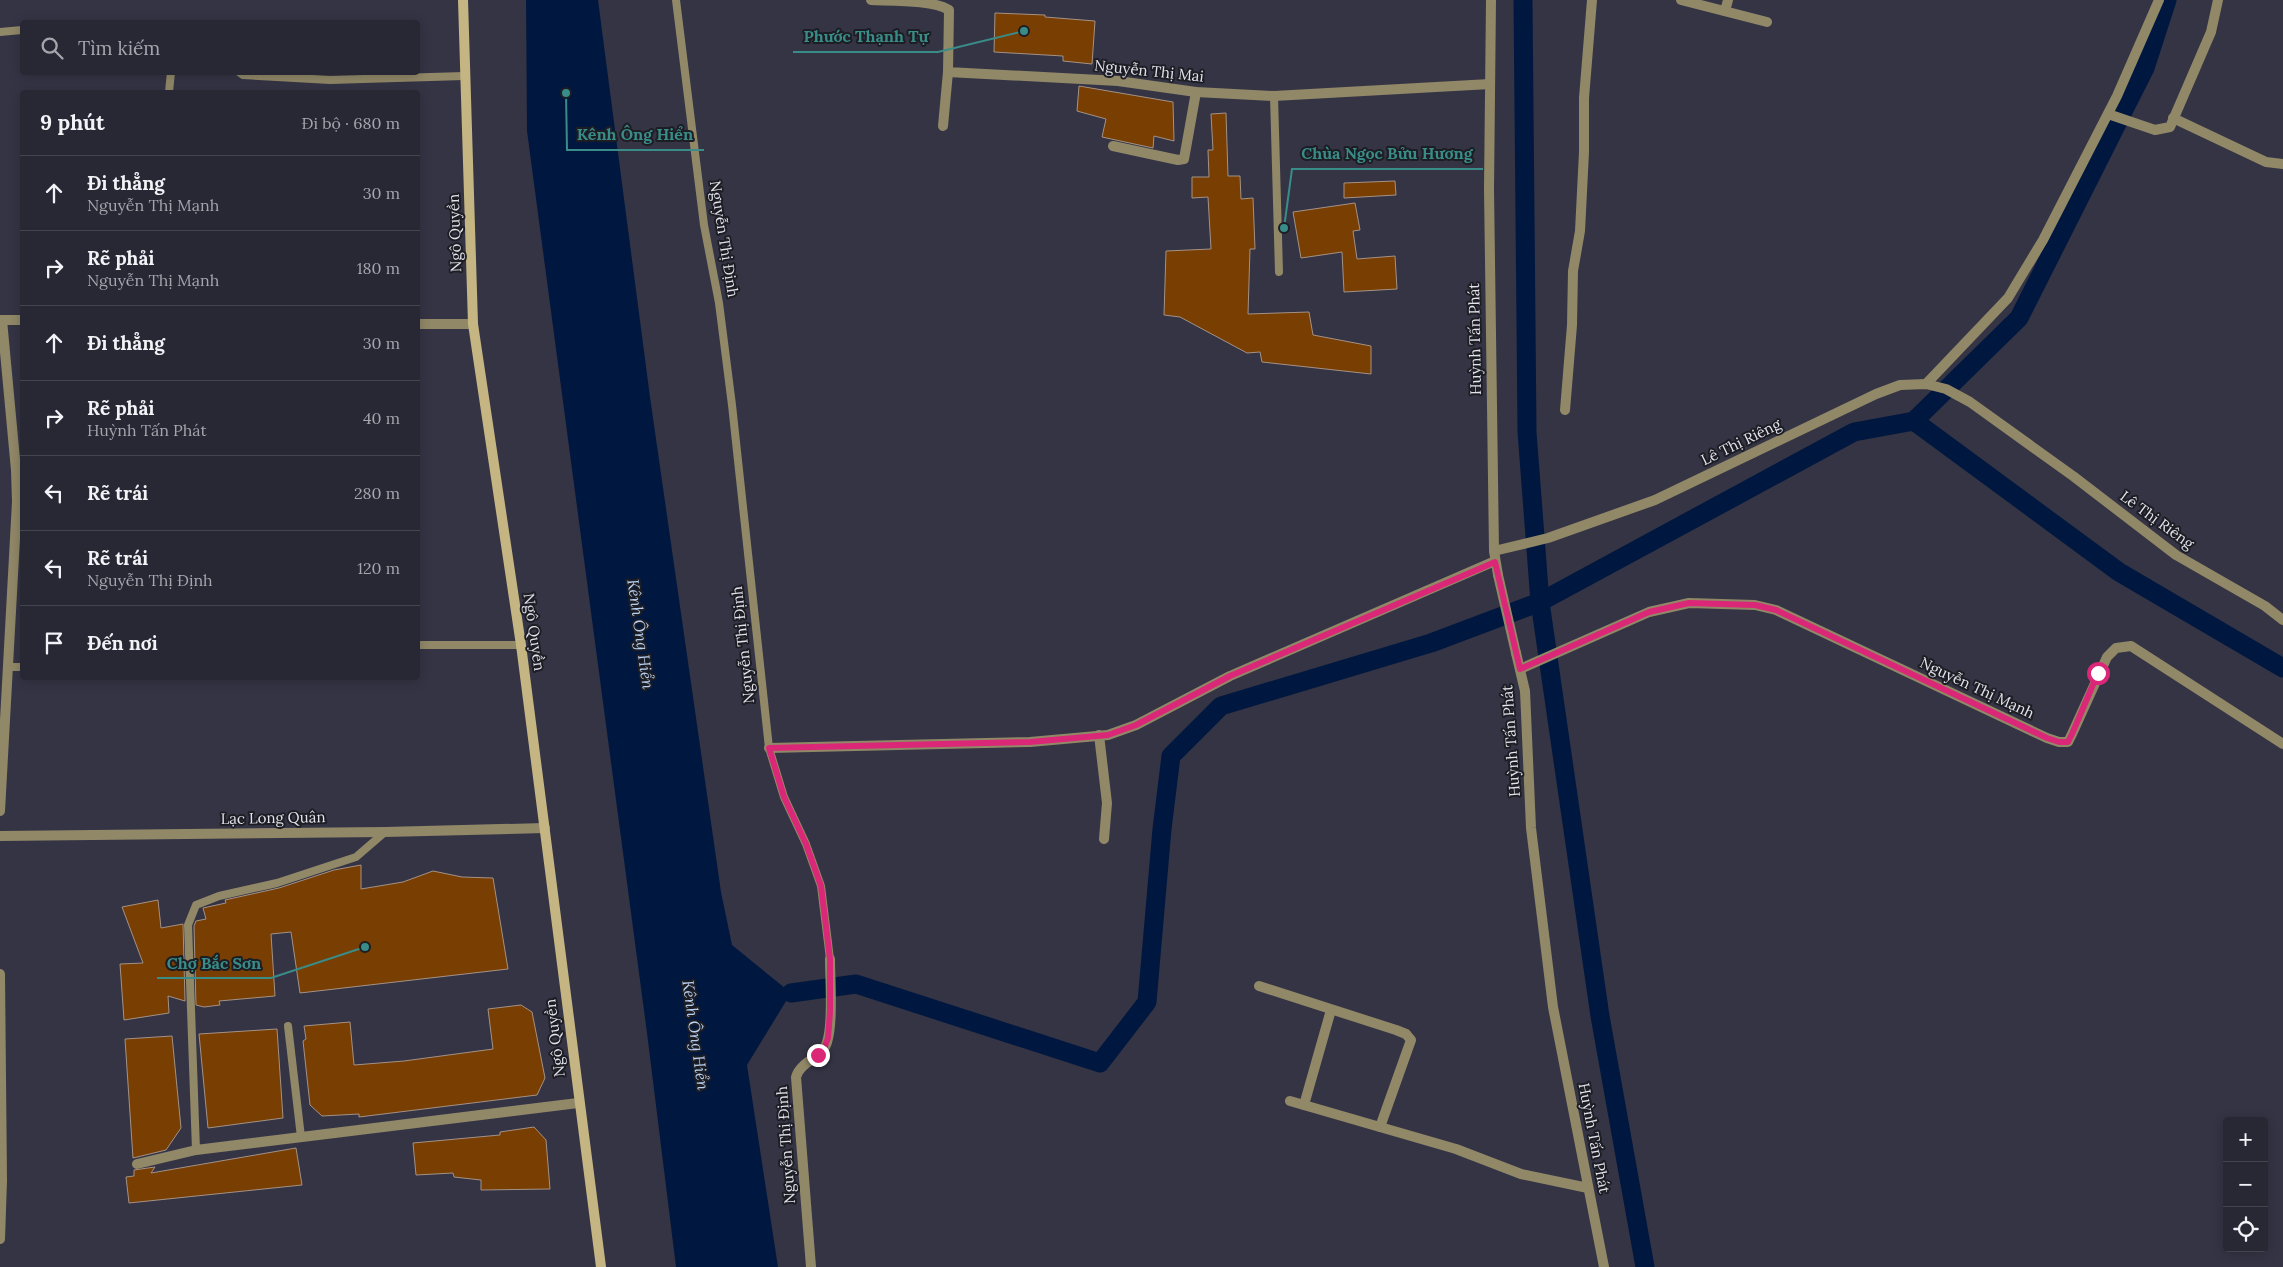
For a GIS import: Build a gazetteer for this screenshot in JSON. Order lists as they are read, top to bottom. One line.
{"streets":{"main road":["Ngô Quyền"],"street":["Nguyễn Thị Mai","Nguyễn Thị Định","Huỳnh Tấn Phát","Lê Thị Riêng","Nguyễn Thị Mạnh","Lạc Long Quân"]},"crossings":[["Nguyễn Thị Mai","Huỳnh Tấn Phát"],["Ngô Quyền","Lạc Long Quân"],["Nguyễn Thị Định","Lê Thị Riêng"],["Huỳnh Tấn Phát","Lê Thị Riêng"],["Huỳnh Tấn Phát","Nguyễn Thị Mạnh"]],"water":["Kênh Ông Hiển"],"places":["Phước Thạnh Tự","Kênh Ông Hiển","Chùa Ngọc Bửu Hương","Chợ Bắc Sơn"],"page":{"search":"Tìm kiếm","heading":["9 phút","Đi bộ · 680 m"],"list":[["Đi thẳng","Nguyễn Thị Mạnh","30 m"],["Rẽ phải","Nguyễn Thị Mạnh","180 m"],["Đi thẳng","30 m"],["Rẽ phải","Huỳnh Tấn Phát","40 m"],["Rẽ trái","280 m"],["Rẽ trái","Nguyễn Thị Định","120 m"],"Đến nơi"],"map_buttons":["+","−"]}}
